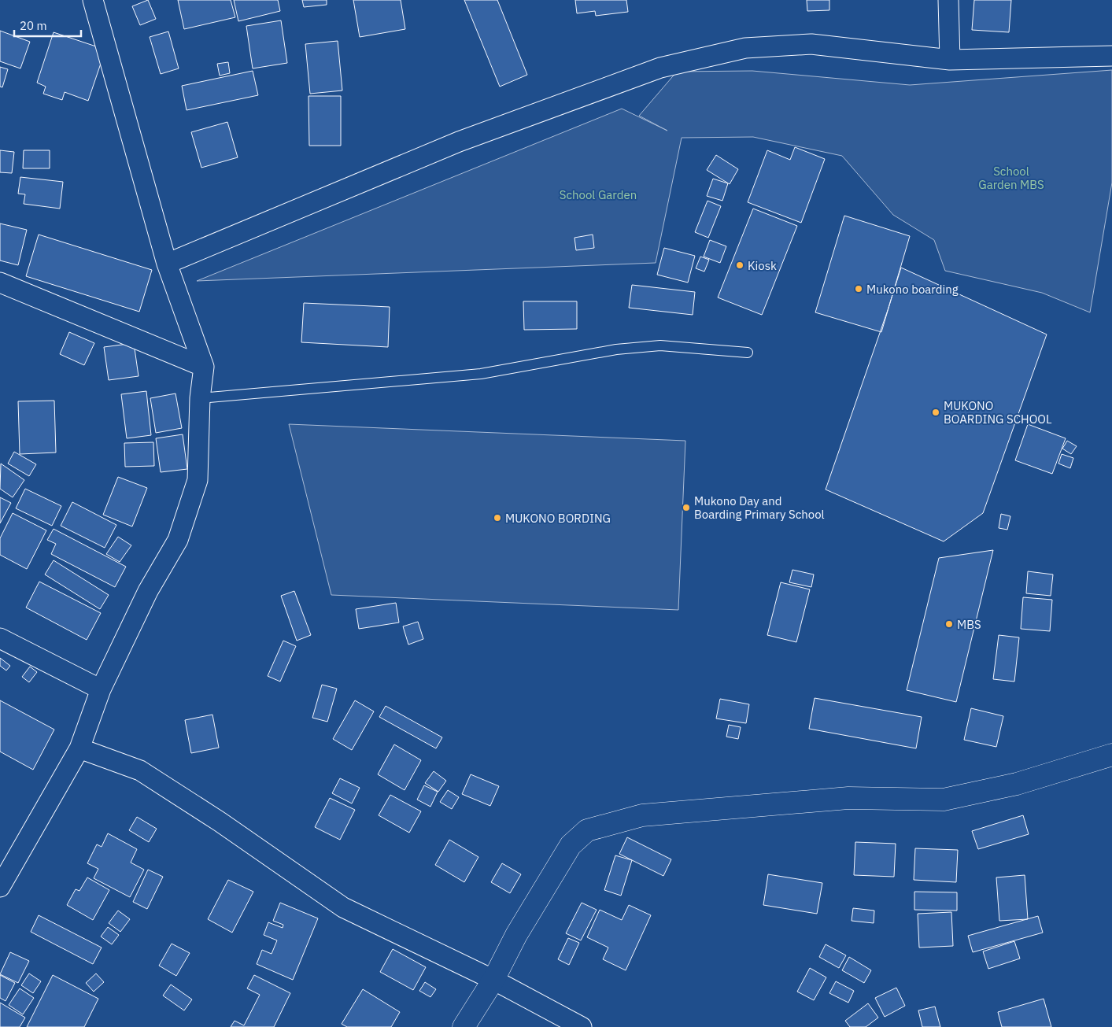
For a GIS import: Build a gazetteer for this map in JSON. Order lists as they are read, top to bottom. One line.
{"parks":["School Garden MBS","School Garden"],"places":["Kiosk","Mukono boarding","MUKONO BOARDING SCHOOL","Mukono Day and Boarding Primary School","MUKONO BORDING","MBS"],"scale_bar":"20 m"}
